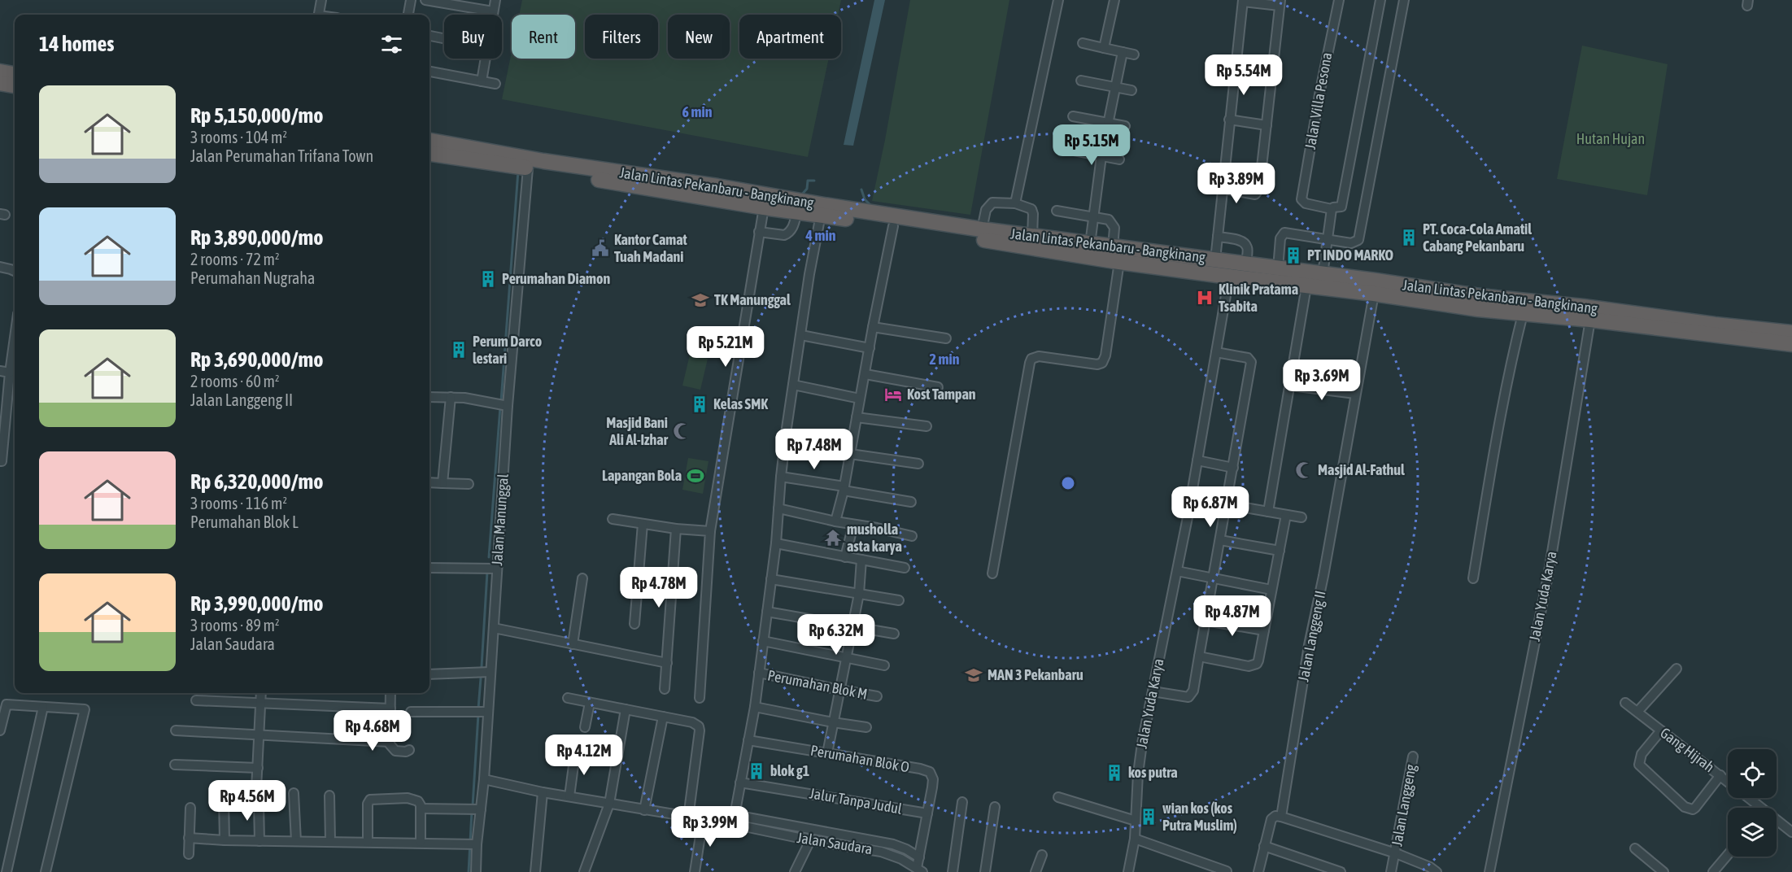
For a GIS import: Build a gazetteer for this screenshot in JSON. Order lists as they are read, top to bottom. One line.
{"streets":{"highway":["Jalan Lintas Pekanbaru - Bangkinang"],"street":["Jalan Villa Pesona","Jalan Manunggal","Jalan Yuda Karya","Jalan Langgeng II","Perumahan Blok M","Gang Hijrah","Perumahan Blok O","Jalur Tanpa Judul","Jalan Langgeng","Jalan Saudara"]},"crossings":[["Jalan Lintas Pekanbaru - Bangkinang","Jalan Manunggal"],["Jalan Lintas Pekanbaru - Bangkinang","Jalan Yuda Karya"],["Jalan Lintas Pekanbaru - Bangkinang","Jalan Langgeng II"],["Jalan Manunggal","Jalan Saudara"],["Perumahan Blok O","Jalur Tanpa Judul"]],"parks":["Hutan Hujan"],"places":{"building":["PT. Coca-Cola Amatil Cabang Pekanbaru","PT INDO MARKO","Perumahan Diamon","Perum Darco lestari","Kelas SMK","blok g1","kos putra","wian kos (kos Putra Muslim)"],"public building":["Kantor Camat Tuah Madani"],"hospital":["Klinik Pratama Tsabita"],"school or university":["TK Manunggal","MAN 3 Pekanbaru"],"hotel":["Kost Tampan"],"mosque":["Masjid Bani Ali Al-Izhar","Masjid Al-Fathul"],"sports":["Lapangan Bola"],"temple":["musholla asta karya"]},"page":{"chip":["Buy","Rent","Filters","New","Apartment"],"heading":"14 homes","price":["Rp 5.54M","Rp 5.15M","Rp 3.89M","Rp 5.21M","Rp 3.69M","Rp 7.48M","Rp 6.87M","Rp 4.78M","Rp 4.87M","Rp 6.32M","Rp 4.68M","Rp 4.12M","Rp 4.56M","Rp 3.99M"],"list":[{"name":"Rp 5,150,000/mo","note":"3 rooms · 104 m² · Jalan Perumahan Trifana Town"},{"name":"Rp 3,890,000/mo","note":"2 rooms · 72 m² · Perumahan Nugraha"},{"name":"Rp 3,690,000/mo","note":"2 rooms · 60 m² · Jalan Langgeng II"},{"name":"Rp 6,320,000/mo","note":"3 rooms · 116 m² · Perumahan Blok L"},{"name":"Rp 3,990,000/mo","note":"3 rooms · 89 m² · Jalan Saudara"}]},"rings":["6 min","4 min","2 min"]}
